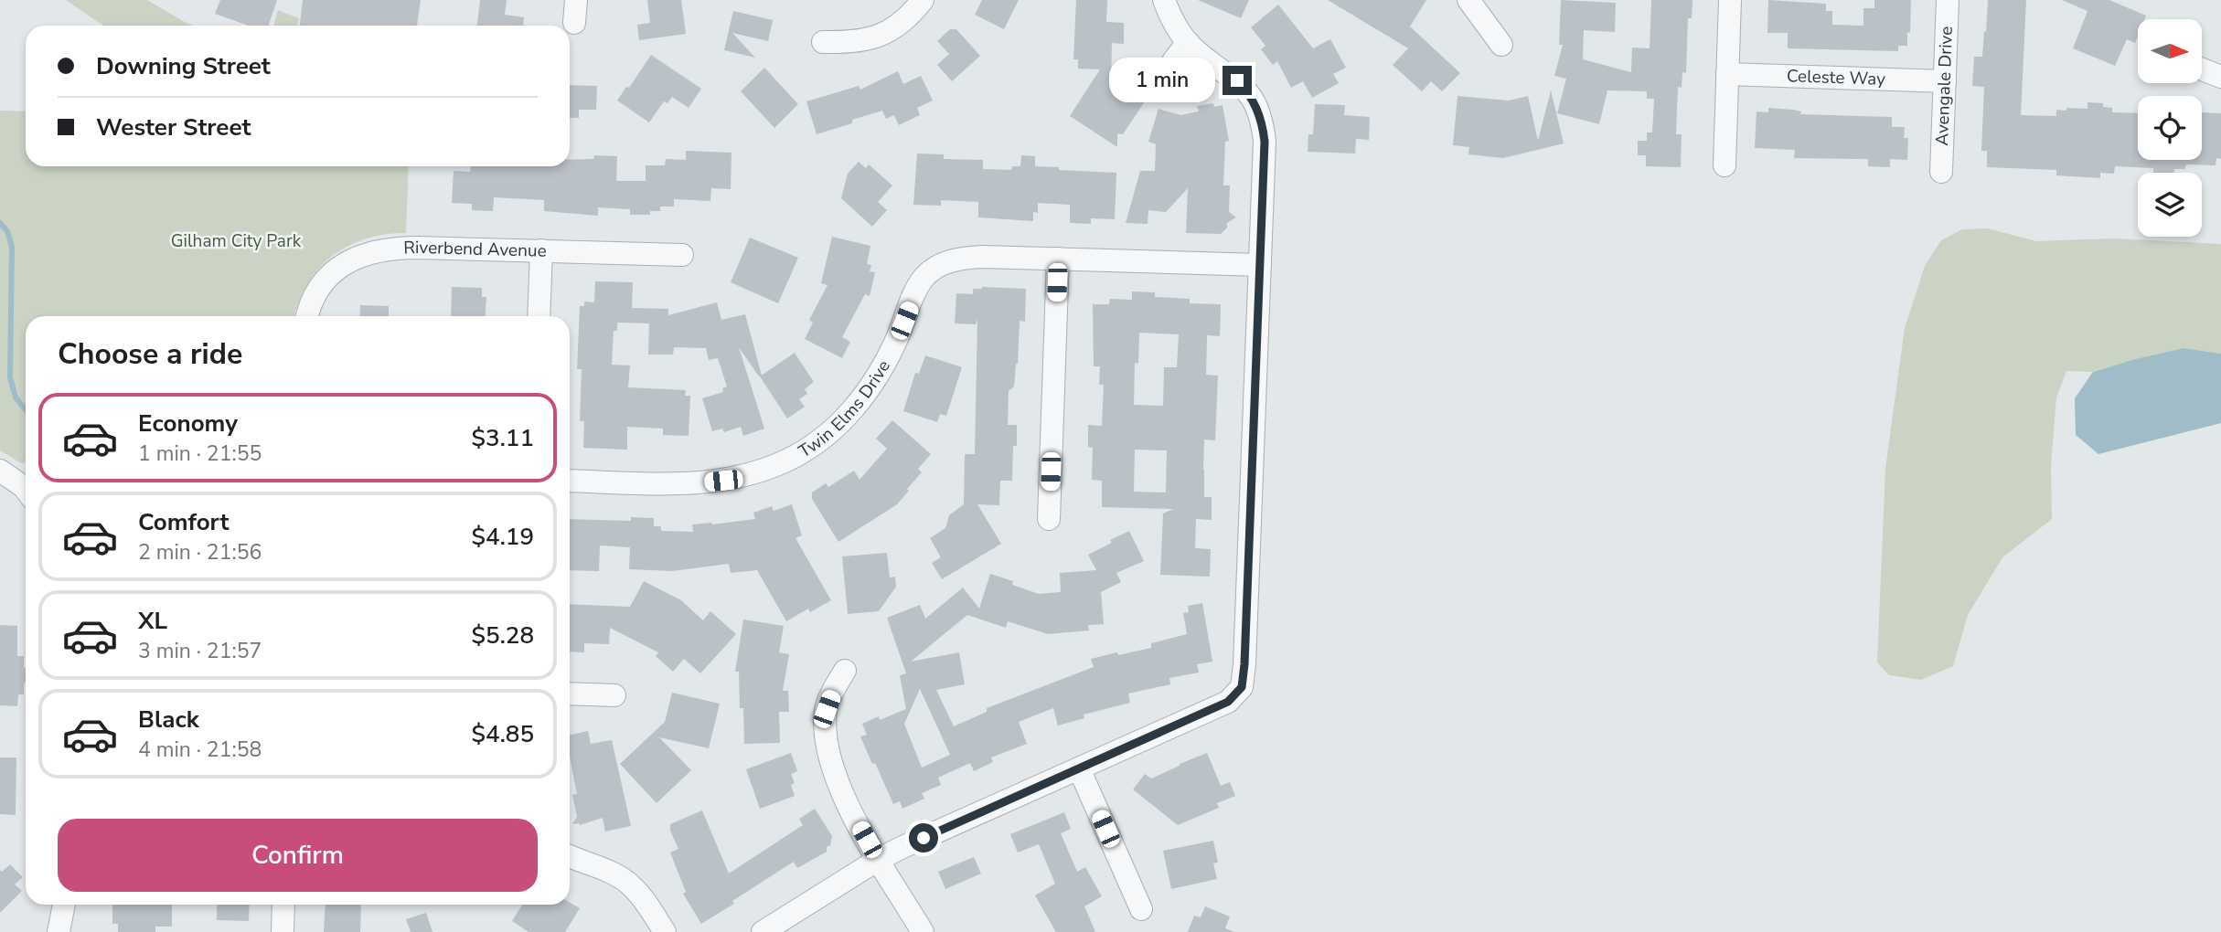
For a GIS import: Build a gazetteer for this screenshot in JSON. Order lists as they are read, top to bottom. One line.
{"streets":{"street":["Celeste Way","Avengale Drive","Riverbend Avenue","Twin Elms Drive"]},"crossings":[["Celeste Way","Avengale Drive"]],"parks":["Gilham City Park"],"north":"right","page":{"banner":["Downing Street","Wester Street"],"bubble":"1 min","heading":"Choose a ride","list":[{"name":"Economy","note":"1 min · 21:55","value":"$3.11"},{"name":"Comfort","note":"2 min · 21:56","value":"$4.19"},{"name":"XL","note":"3 min · 21:57","value":"$5.28"},{"name":"Black","note":"4 min · 21:58","value":"$4.85"}],"buttons":"Confirm"}}
